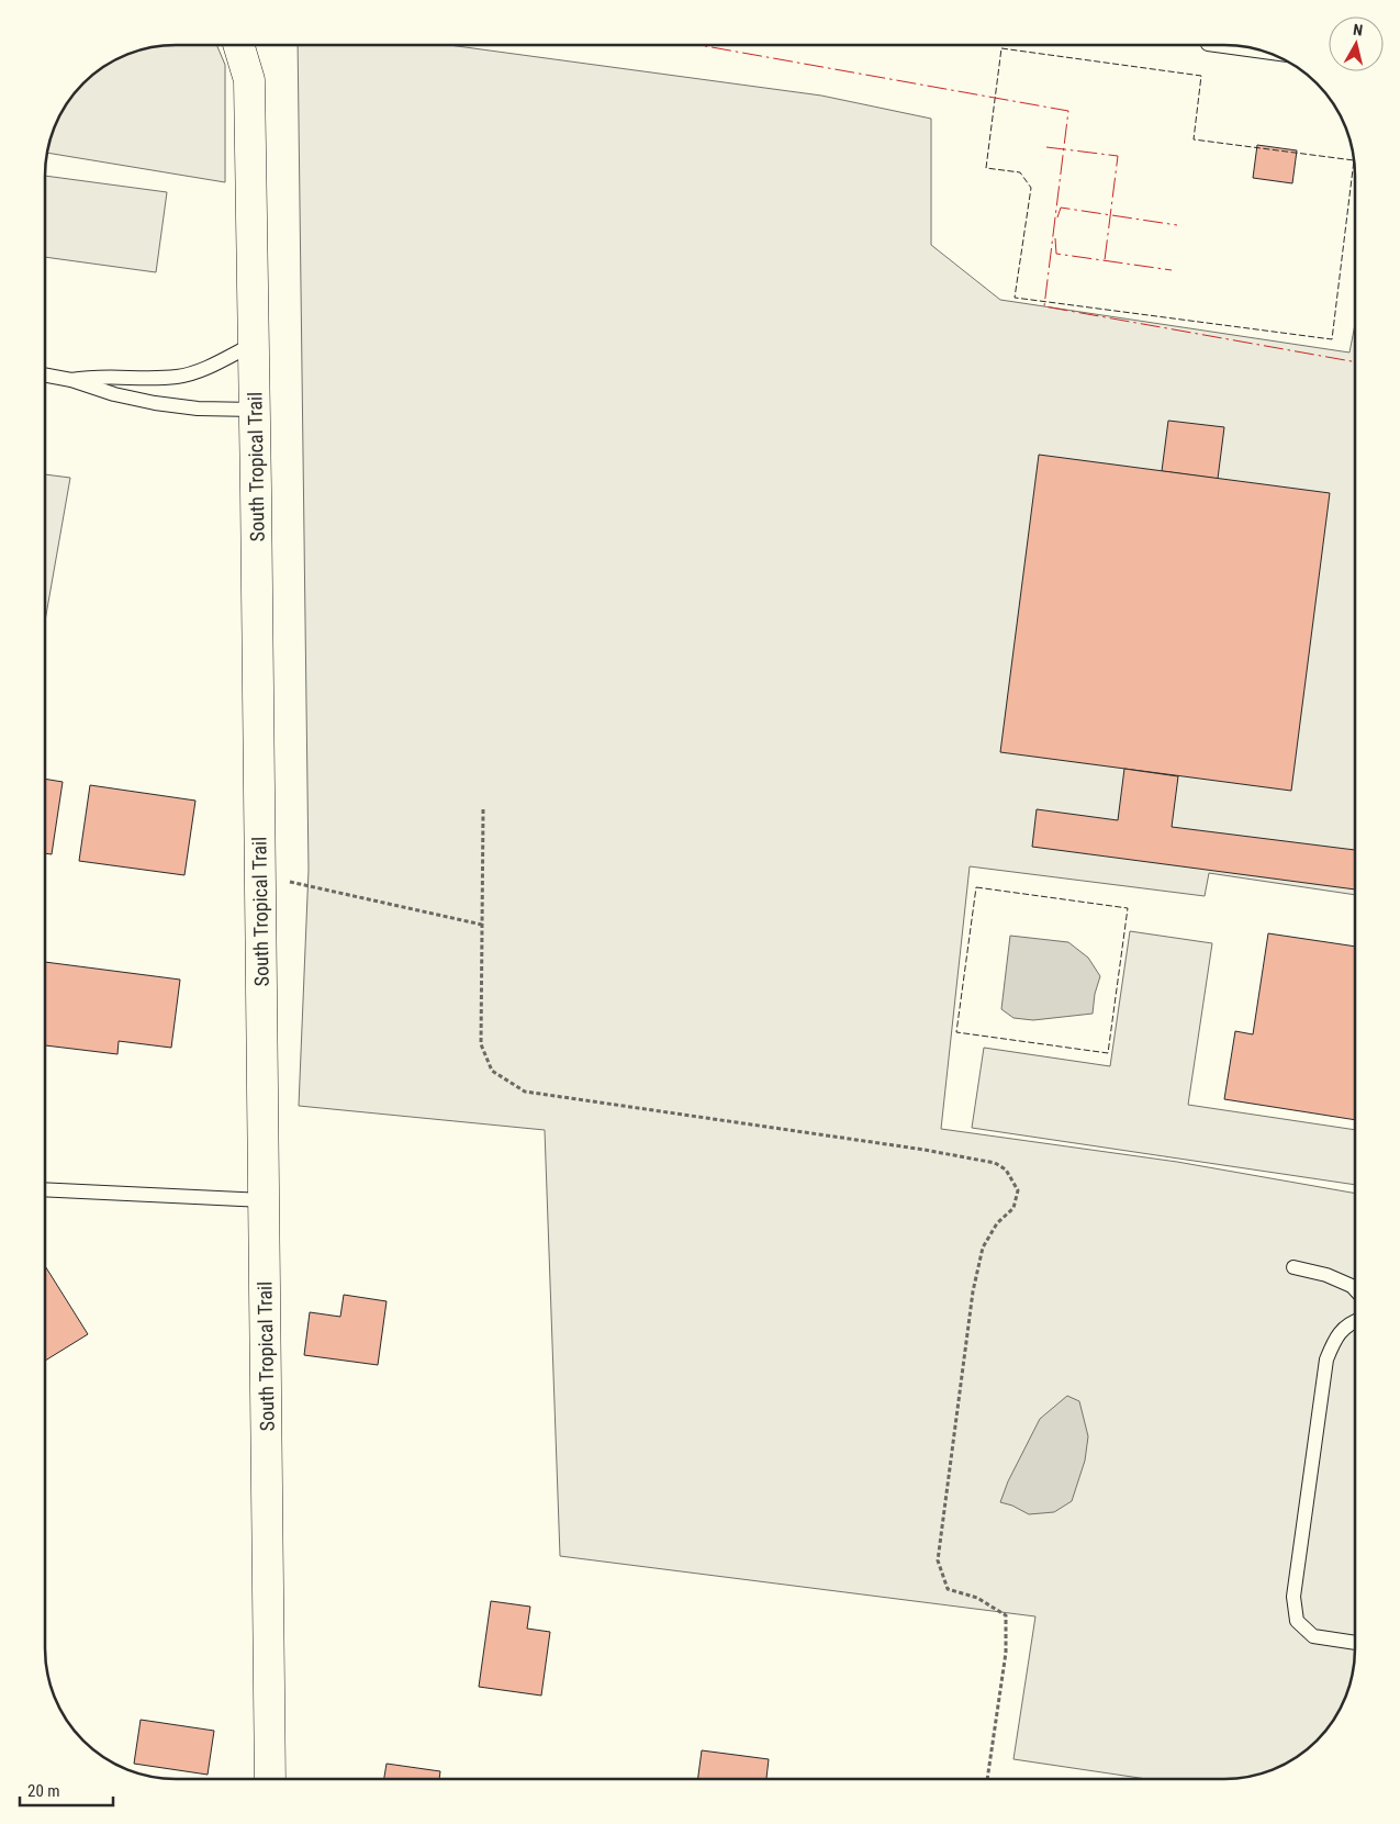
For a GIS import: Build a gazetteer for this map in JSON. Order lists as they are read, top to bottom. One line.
{"streets":{"street":["South Tropical Trail"]},"scale_bar":"20 m","north":"top"}
